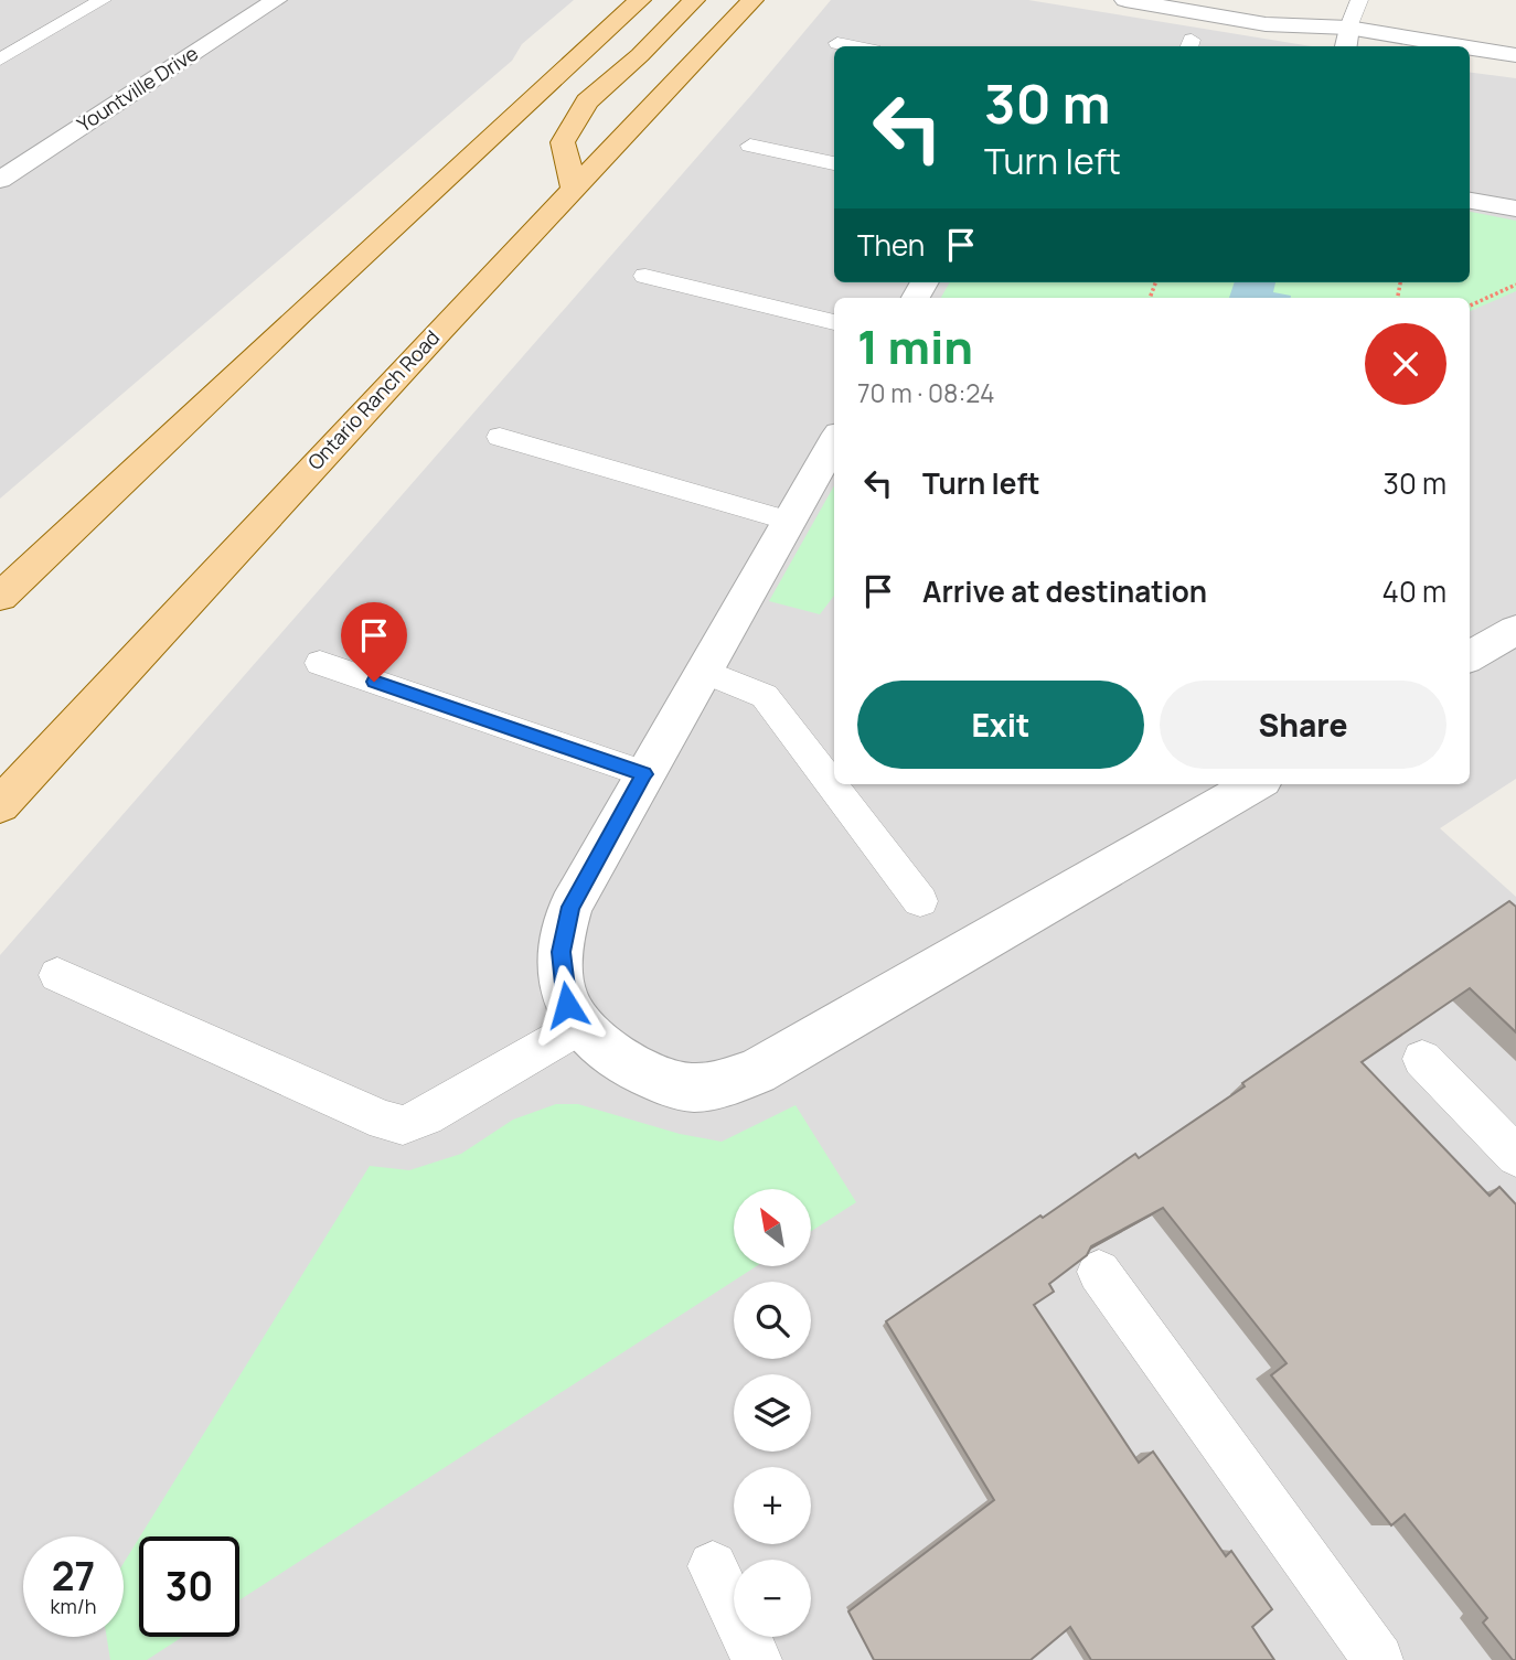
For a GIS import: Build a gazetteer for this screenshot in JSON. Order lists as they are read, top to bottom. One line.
{"streets":{"main road":["Ontario Ranch Road"],"street":["Yountville Drive"]},"north":"top left","page":{"turn":["30 m","Turn left"],"then":"Then","heading":["1 min","70 m · 08:24"],"list":[{"name":"Turn left","value":"30 m"},{"name":"Arrive at destination","value":"40 m"}],"buttons":["Exit","Share"],"map_buttons":["+","−"],"speed":"27 km/h","limit":"30"}}
